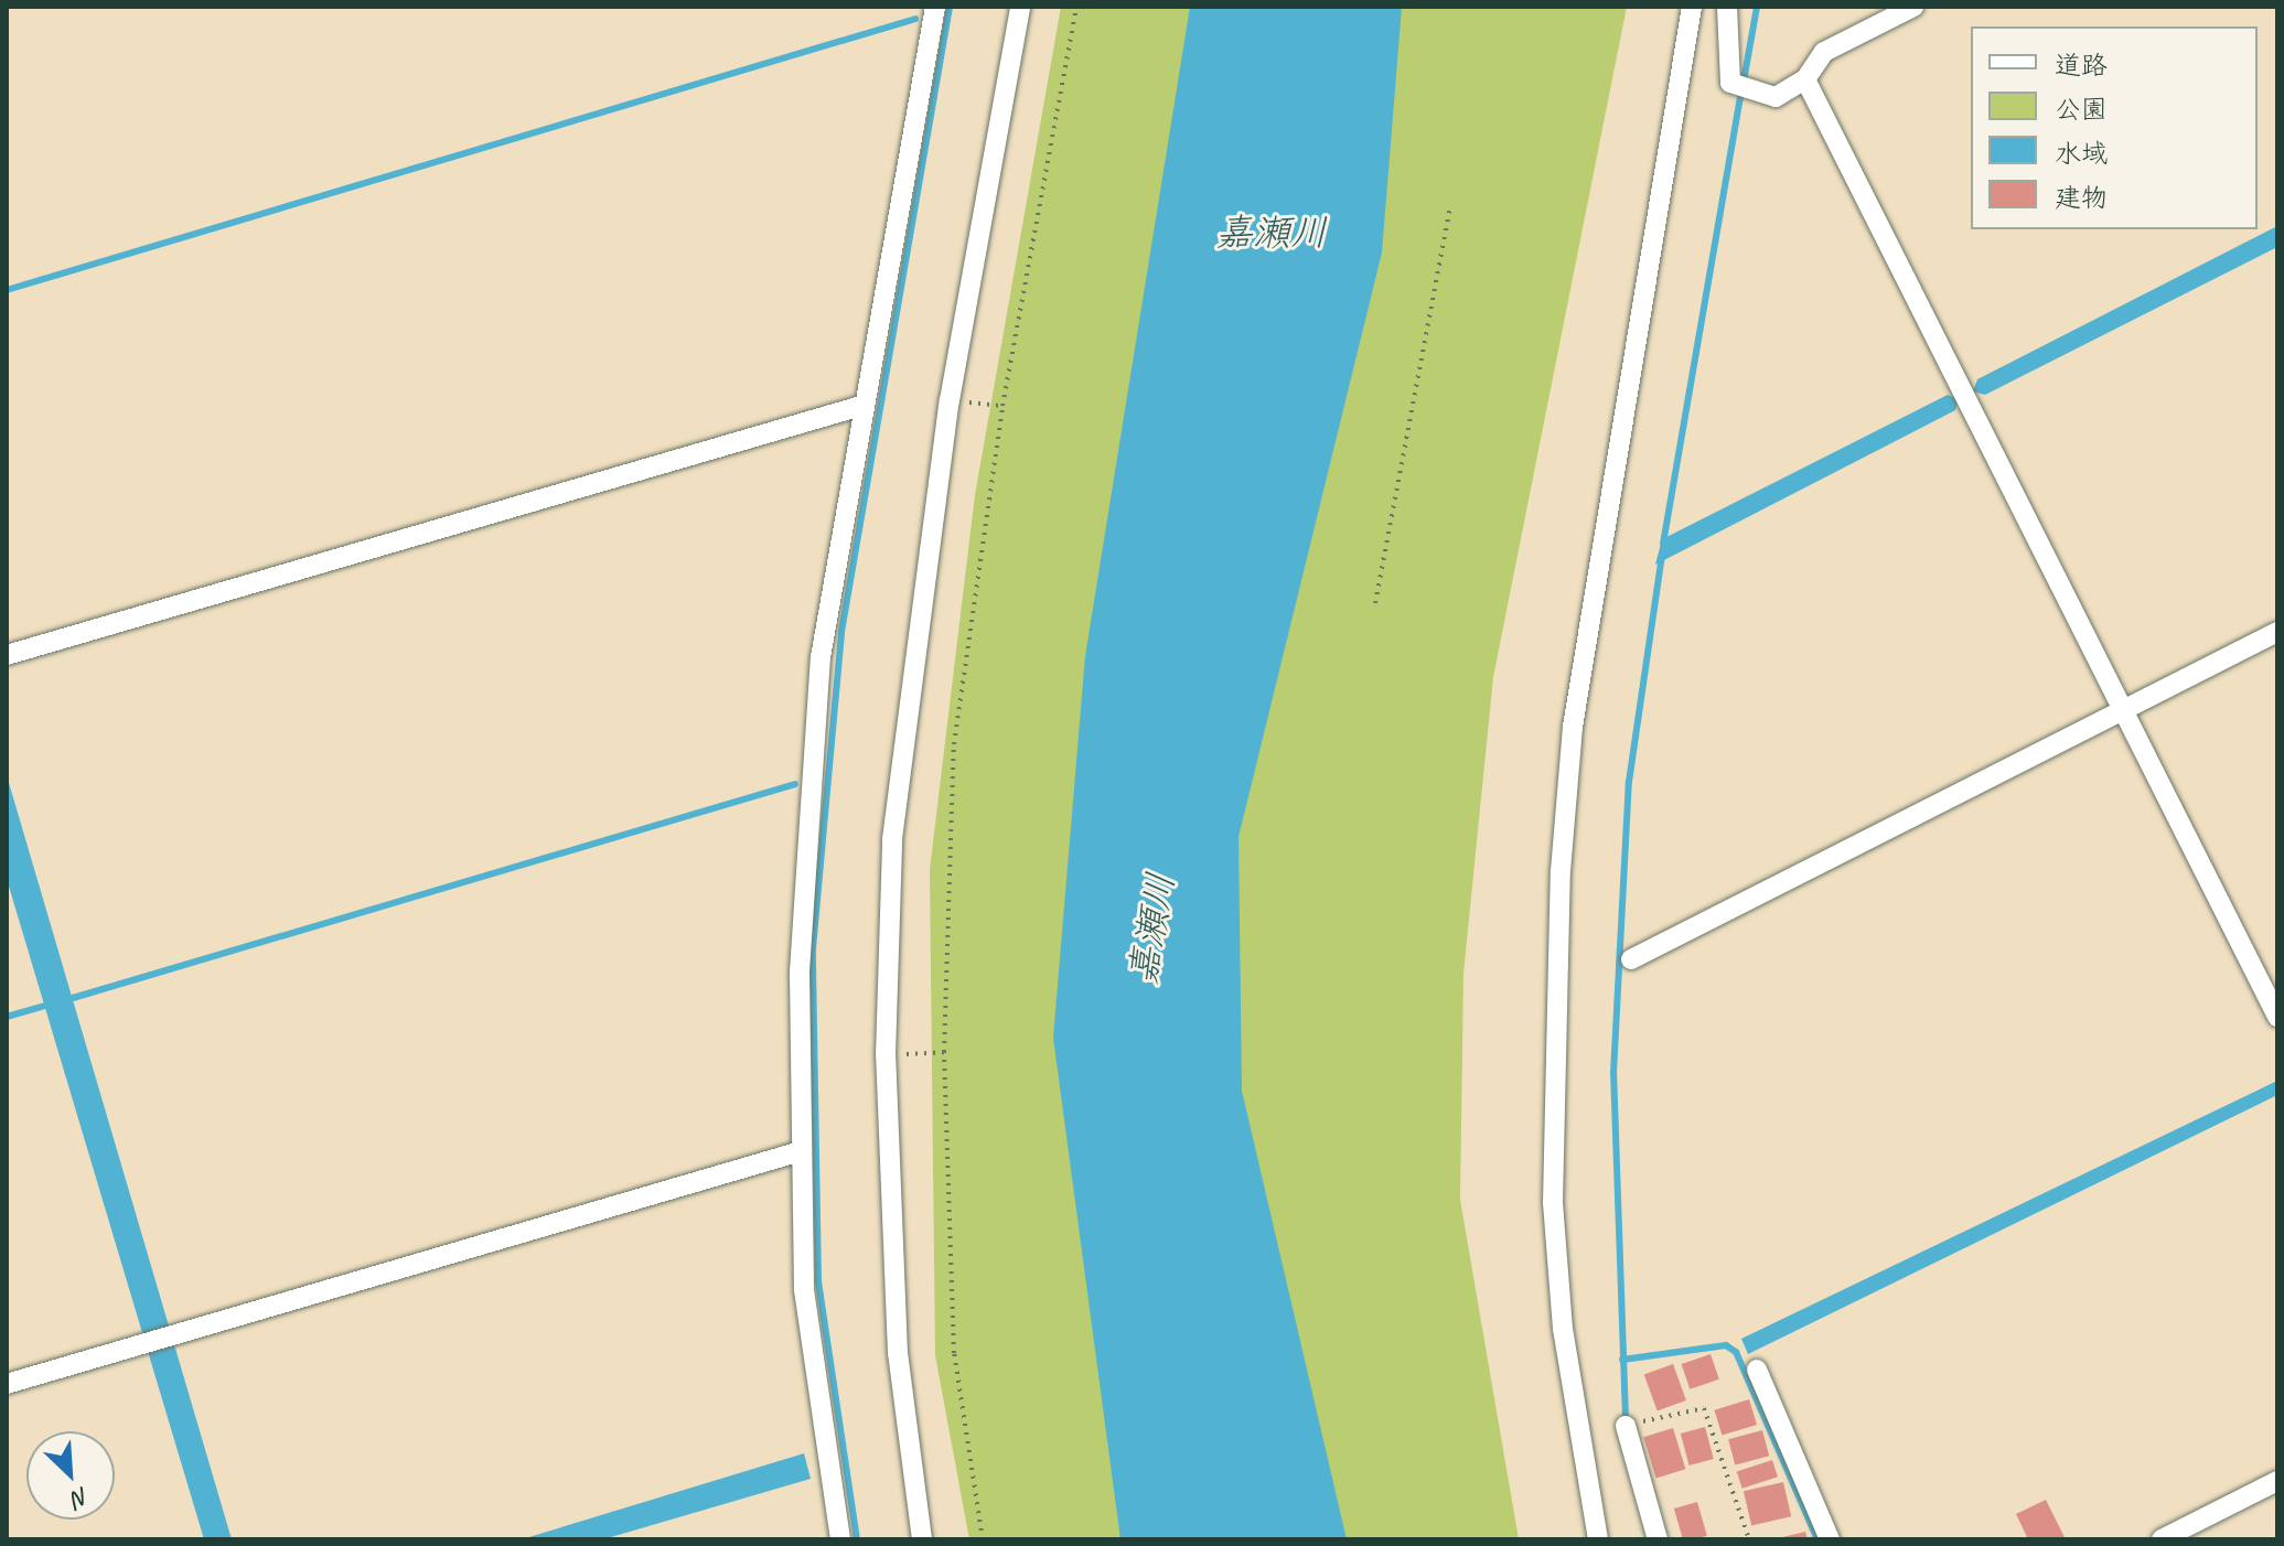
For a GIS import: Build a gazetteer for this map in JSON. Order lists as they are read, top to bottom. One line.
{"water":["嘉瀬川"],"legend":["道路","公園","水域","建物"],"north":"bottom right"}
